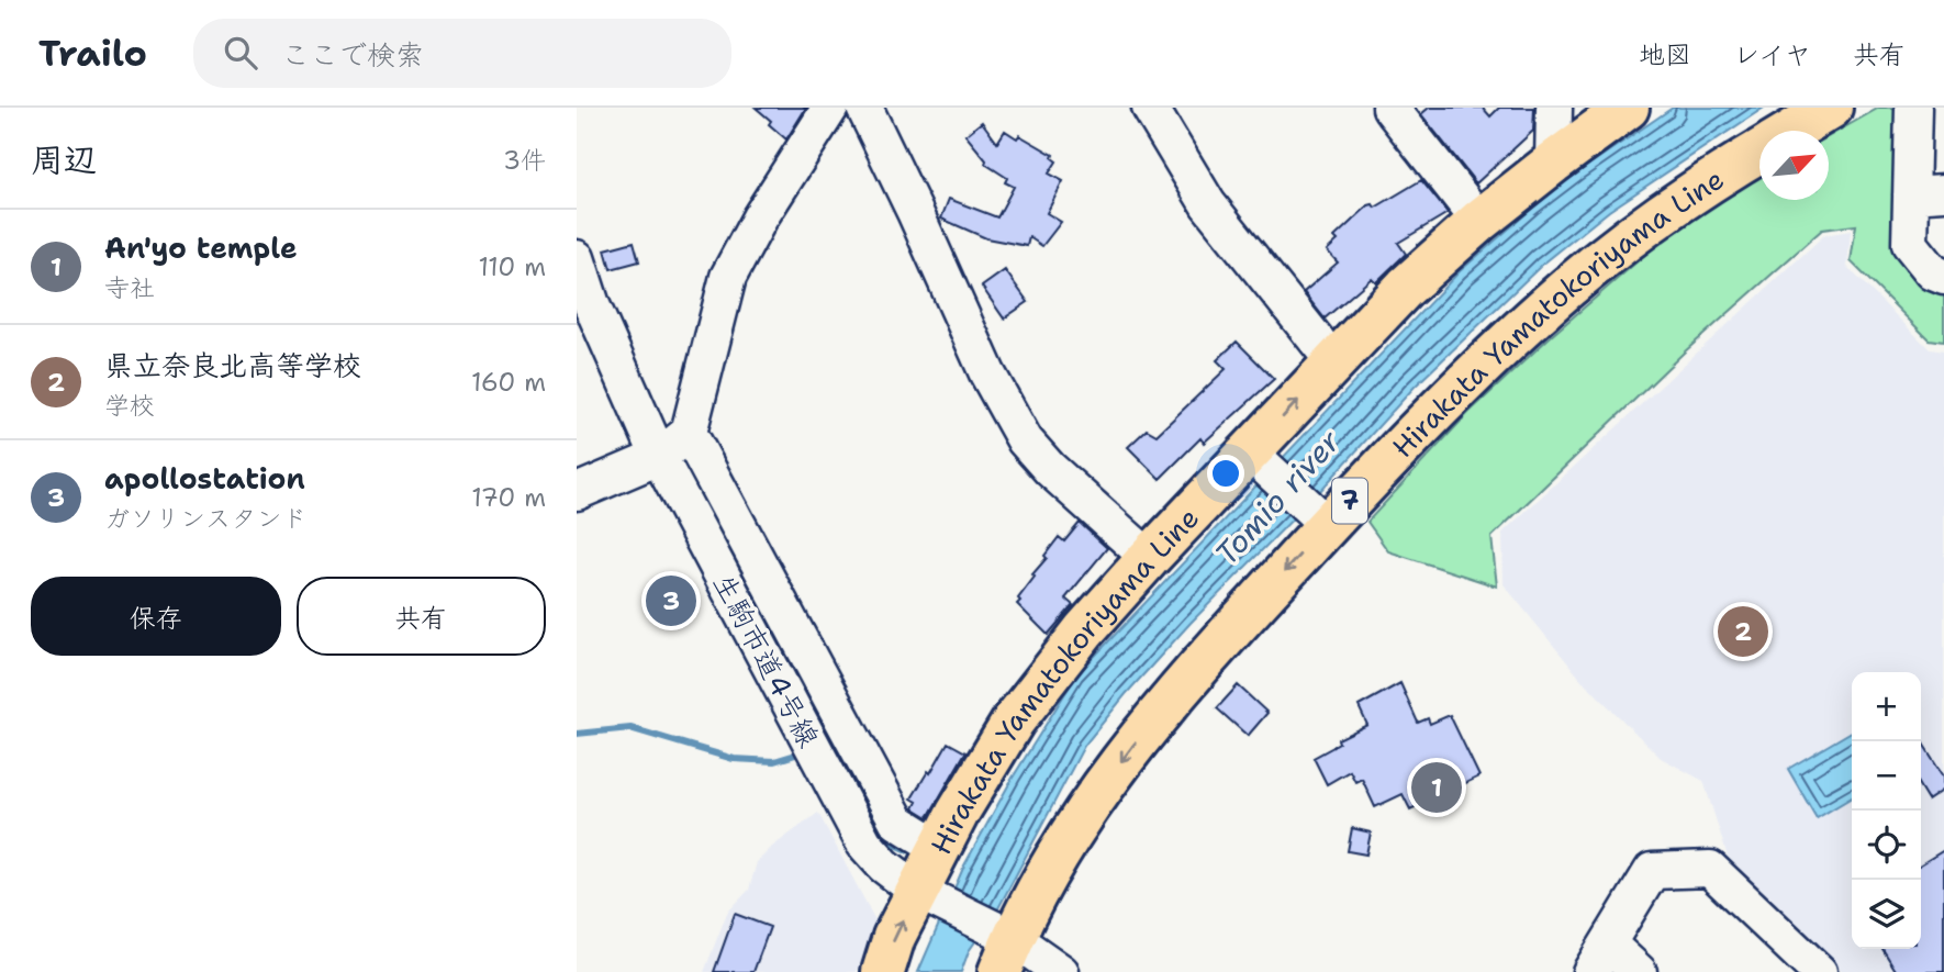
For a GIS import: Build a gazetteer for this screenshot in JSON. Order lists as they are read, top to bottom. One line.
{"streets":{"main road":["Hirakata Yamatokoriyama Line","7"],"street":["生駒市道4号線"]},"crossings":[["Hirakata Yamatokoriyama Line","生駒市道4号線"]],"water":["Tomio river"],"north":"top right","page":{"header":"Trailo","search":"ここで検索","nav":["地図","レイヤ","共有"],"heading":["周辺","3件"],"list":[{"mark":"1","name":"An'yo temple","note":"寺社","value":"110 m"},{"mark":"2","name":"県立奈良北高等学校","note":"学校","value":"160 m"},{"mark":"3","name":"apollostation","note":"ガソリンスタンド","value":"170 m"}],"buttons":["保存","共有"],"pins":["3","2","1"],"map_buttons":["+","−"]}}
